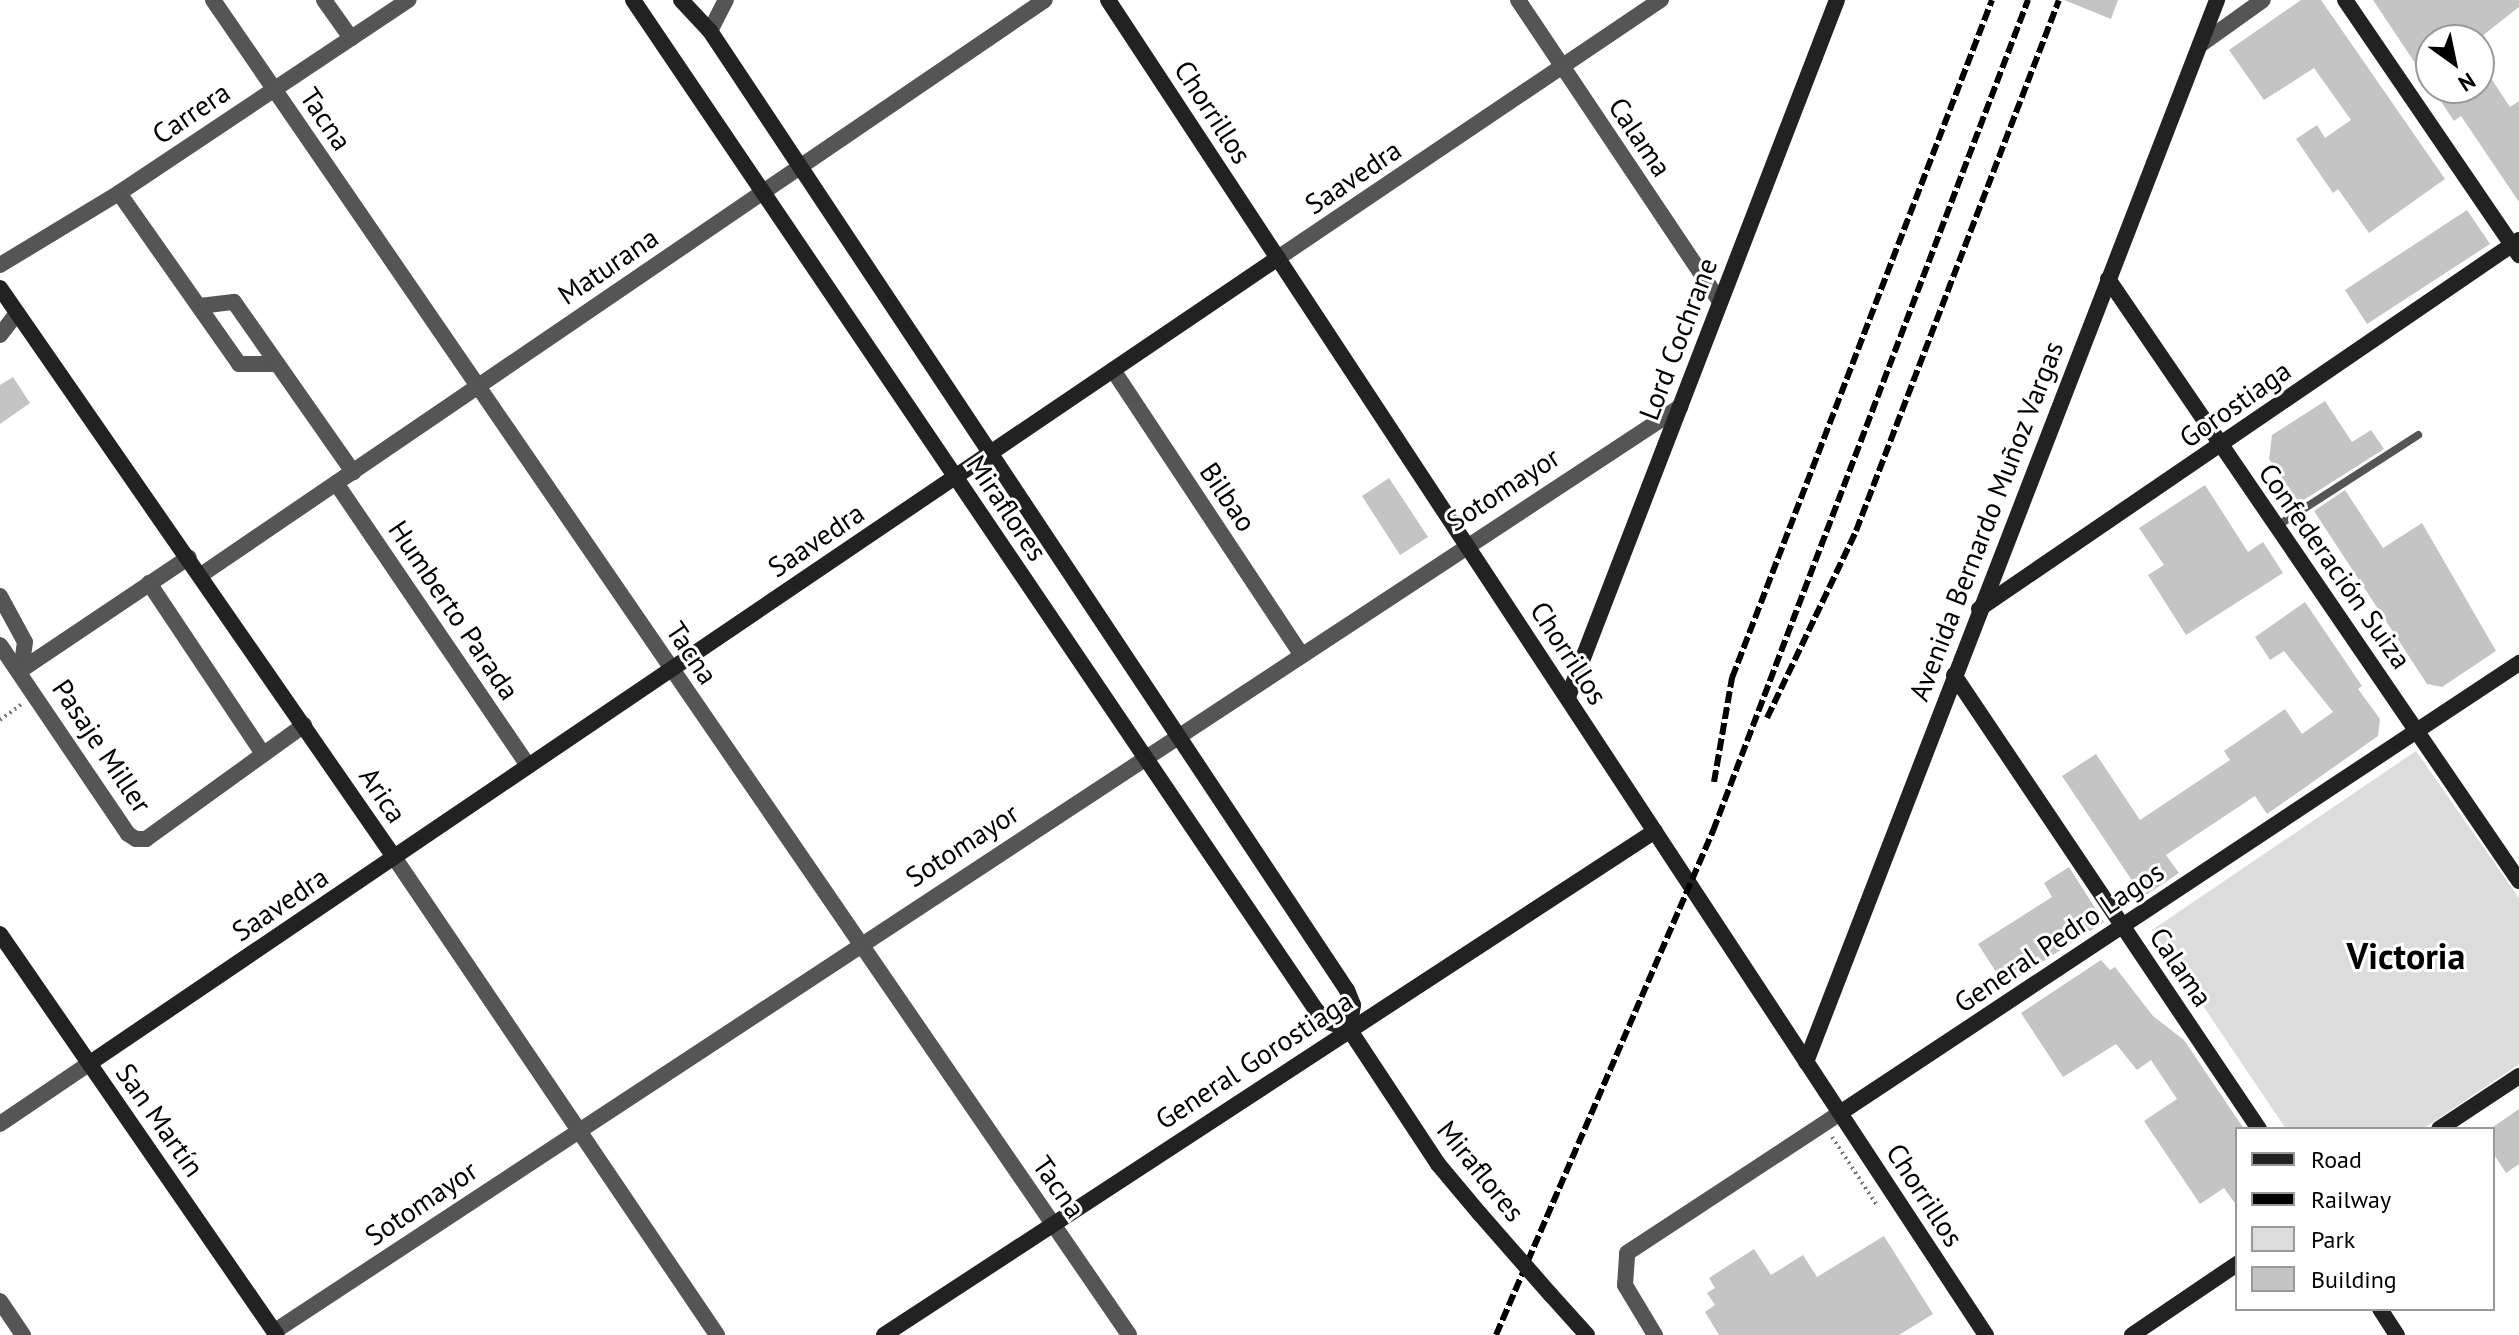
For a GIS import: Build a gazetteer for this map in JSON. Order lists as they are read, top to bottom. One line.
{"streets":{"street":["Chorrillos","Carrera","Tacna","Calama","Saavedra","Maturana","Lord Cochrane","Gorostiaga","Sotomayor","Bilbao","Miraflores","Avenida Bernardo Muñoz Vargas","Confederación Suiza","Humberto Parada","Pasaje Miller","Arica","General Pedro Lagos","General Gorostiaga","San Martín"]},"crossings":[["Chorrillos","Saavedra"],["Chorrillos","Lord Cochrane"],["Chorrillos","Sotomayor"],["Chorrillos","Avenida Bernardo Muñoz Vargas"],["Chorrillos","General Pedro Lagos"],["Chorrillos","General Gorostiaga"],["Carrera","Tacna"],["Tacna","Saavedra"],["Tacna","Maturana"],["Tacna","Sotomayor"],["Tacna","General Gorostiaga"],["Calama","Saavedra"],["Calama","Lord Cochrane"],["Calama","Avenida Bernardo Muñoz Vargas"],["Calama","General Pedro Lagos"],["Saavedra","Bilbao"],["Saavedra","Miraflores"],["Saavedra","Humberto Parada"],["Saavedra","Arica"],["Saavedra","San Martín"],["Maturana","Miraflores"],["Maturana","Humberto Parada"],["Maturana","Arica"],["Lord Cochrane","Sotomayor"],["Gorostiaga","Avenida Bernardo Muñoz Vargas"],["Gorostiaga","Confederación Suiza"],["Sotomayor","Bilbao"],["Sotomayor","Miraflores"],["Sotomayor","Arica"],["Sotomayor","San Martín"],["Miraflores","General Gorostiaga"],["Avenida Bernardo Muñoz Vargas","Confederación Suiza"],["Confederación Suiza","General Pedro Lagos"],["Pasaje Miller","Arica"]],"districts":["Victoria"],"legend":["Road","Railway","Park","Building"],"north":"bottom right"}
